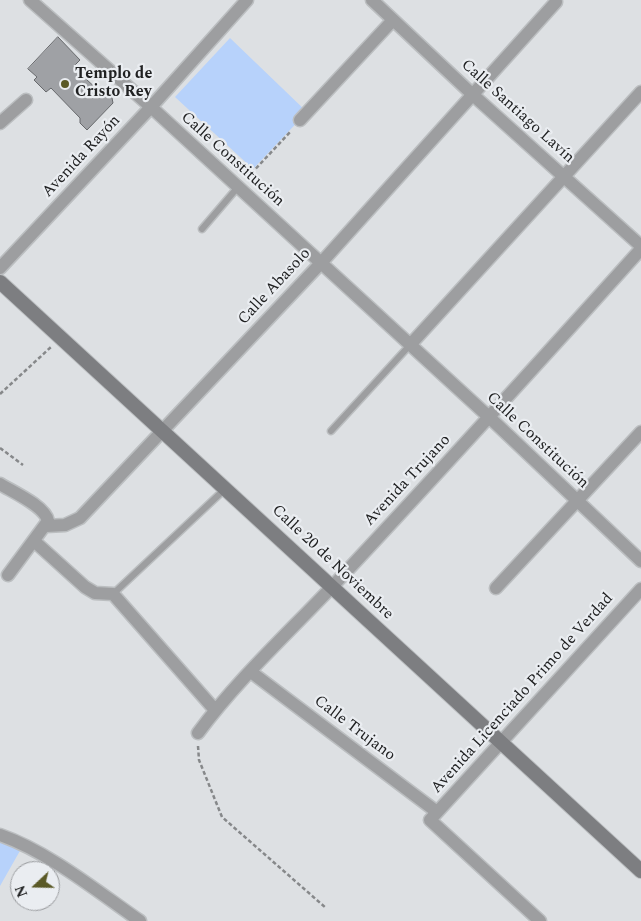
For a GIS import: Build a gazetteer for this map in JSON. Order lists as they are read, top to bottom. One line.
{"streets":{"main road":["Calle 20 de Noviembre"],"street":["Calle Santiago Lavín","Avenida Rayón","Calle Constitución","Calle Abasolo","Avenida Trujano","Avenida Licenciado Primo de Verdad","Calle Trujano"]},"crossings":[["Calle Santiago Lavín","Calle Abasolo"],["Calle Santiago Lavín","Avenida Trujano"],["Avenida Rayón","Calle Constitución"],["Calle Constitución","Calle Abasolo"],["Calle Constitución","Avenida Trujano"],["Calle Abasolo","Calle 20 de Noviembre"],["Avenida Trujano","Calle 20 de Noviembre"],["Avenida Trujano","Calle Trujano"],["Calle 20 de Noviembre","Avenida Licenciado Primo de Verdad"],["Avenida Licenciado Primo de Verdad","Calle Trujano"]],"places":["Templo de Cristo Rey"],"north":"left"}
